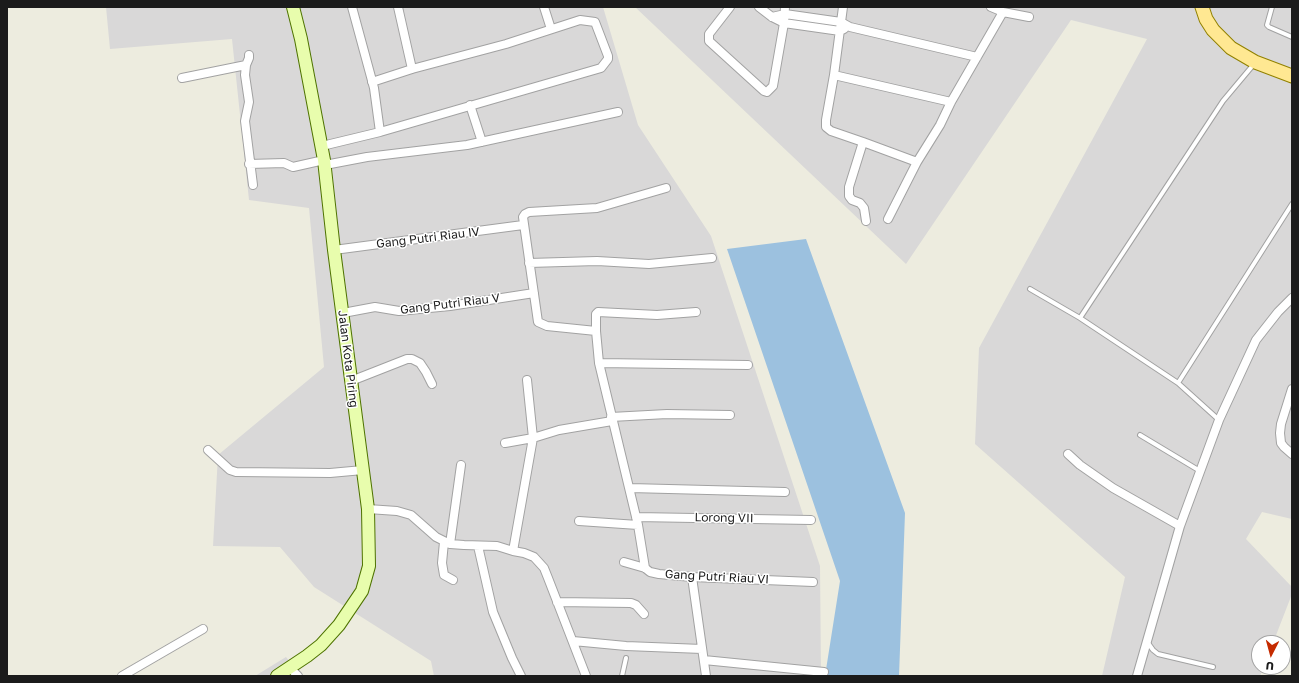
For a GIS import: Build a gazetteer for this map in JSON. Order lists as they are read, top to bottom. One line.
{"streets":{"street":["Gang Putri Riau IV","Gang Putri Riau V","Jalan Kota Piring","Lorong VII","Gang Putri Riau VI"]},"crossings":[["Gang Putri Riau IV","Jalan Kota Piring"],["Gang Putri Riau V","Jalan Kota Piring"]],"north":"bottom"}
